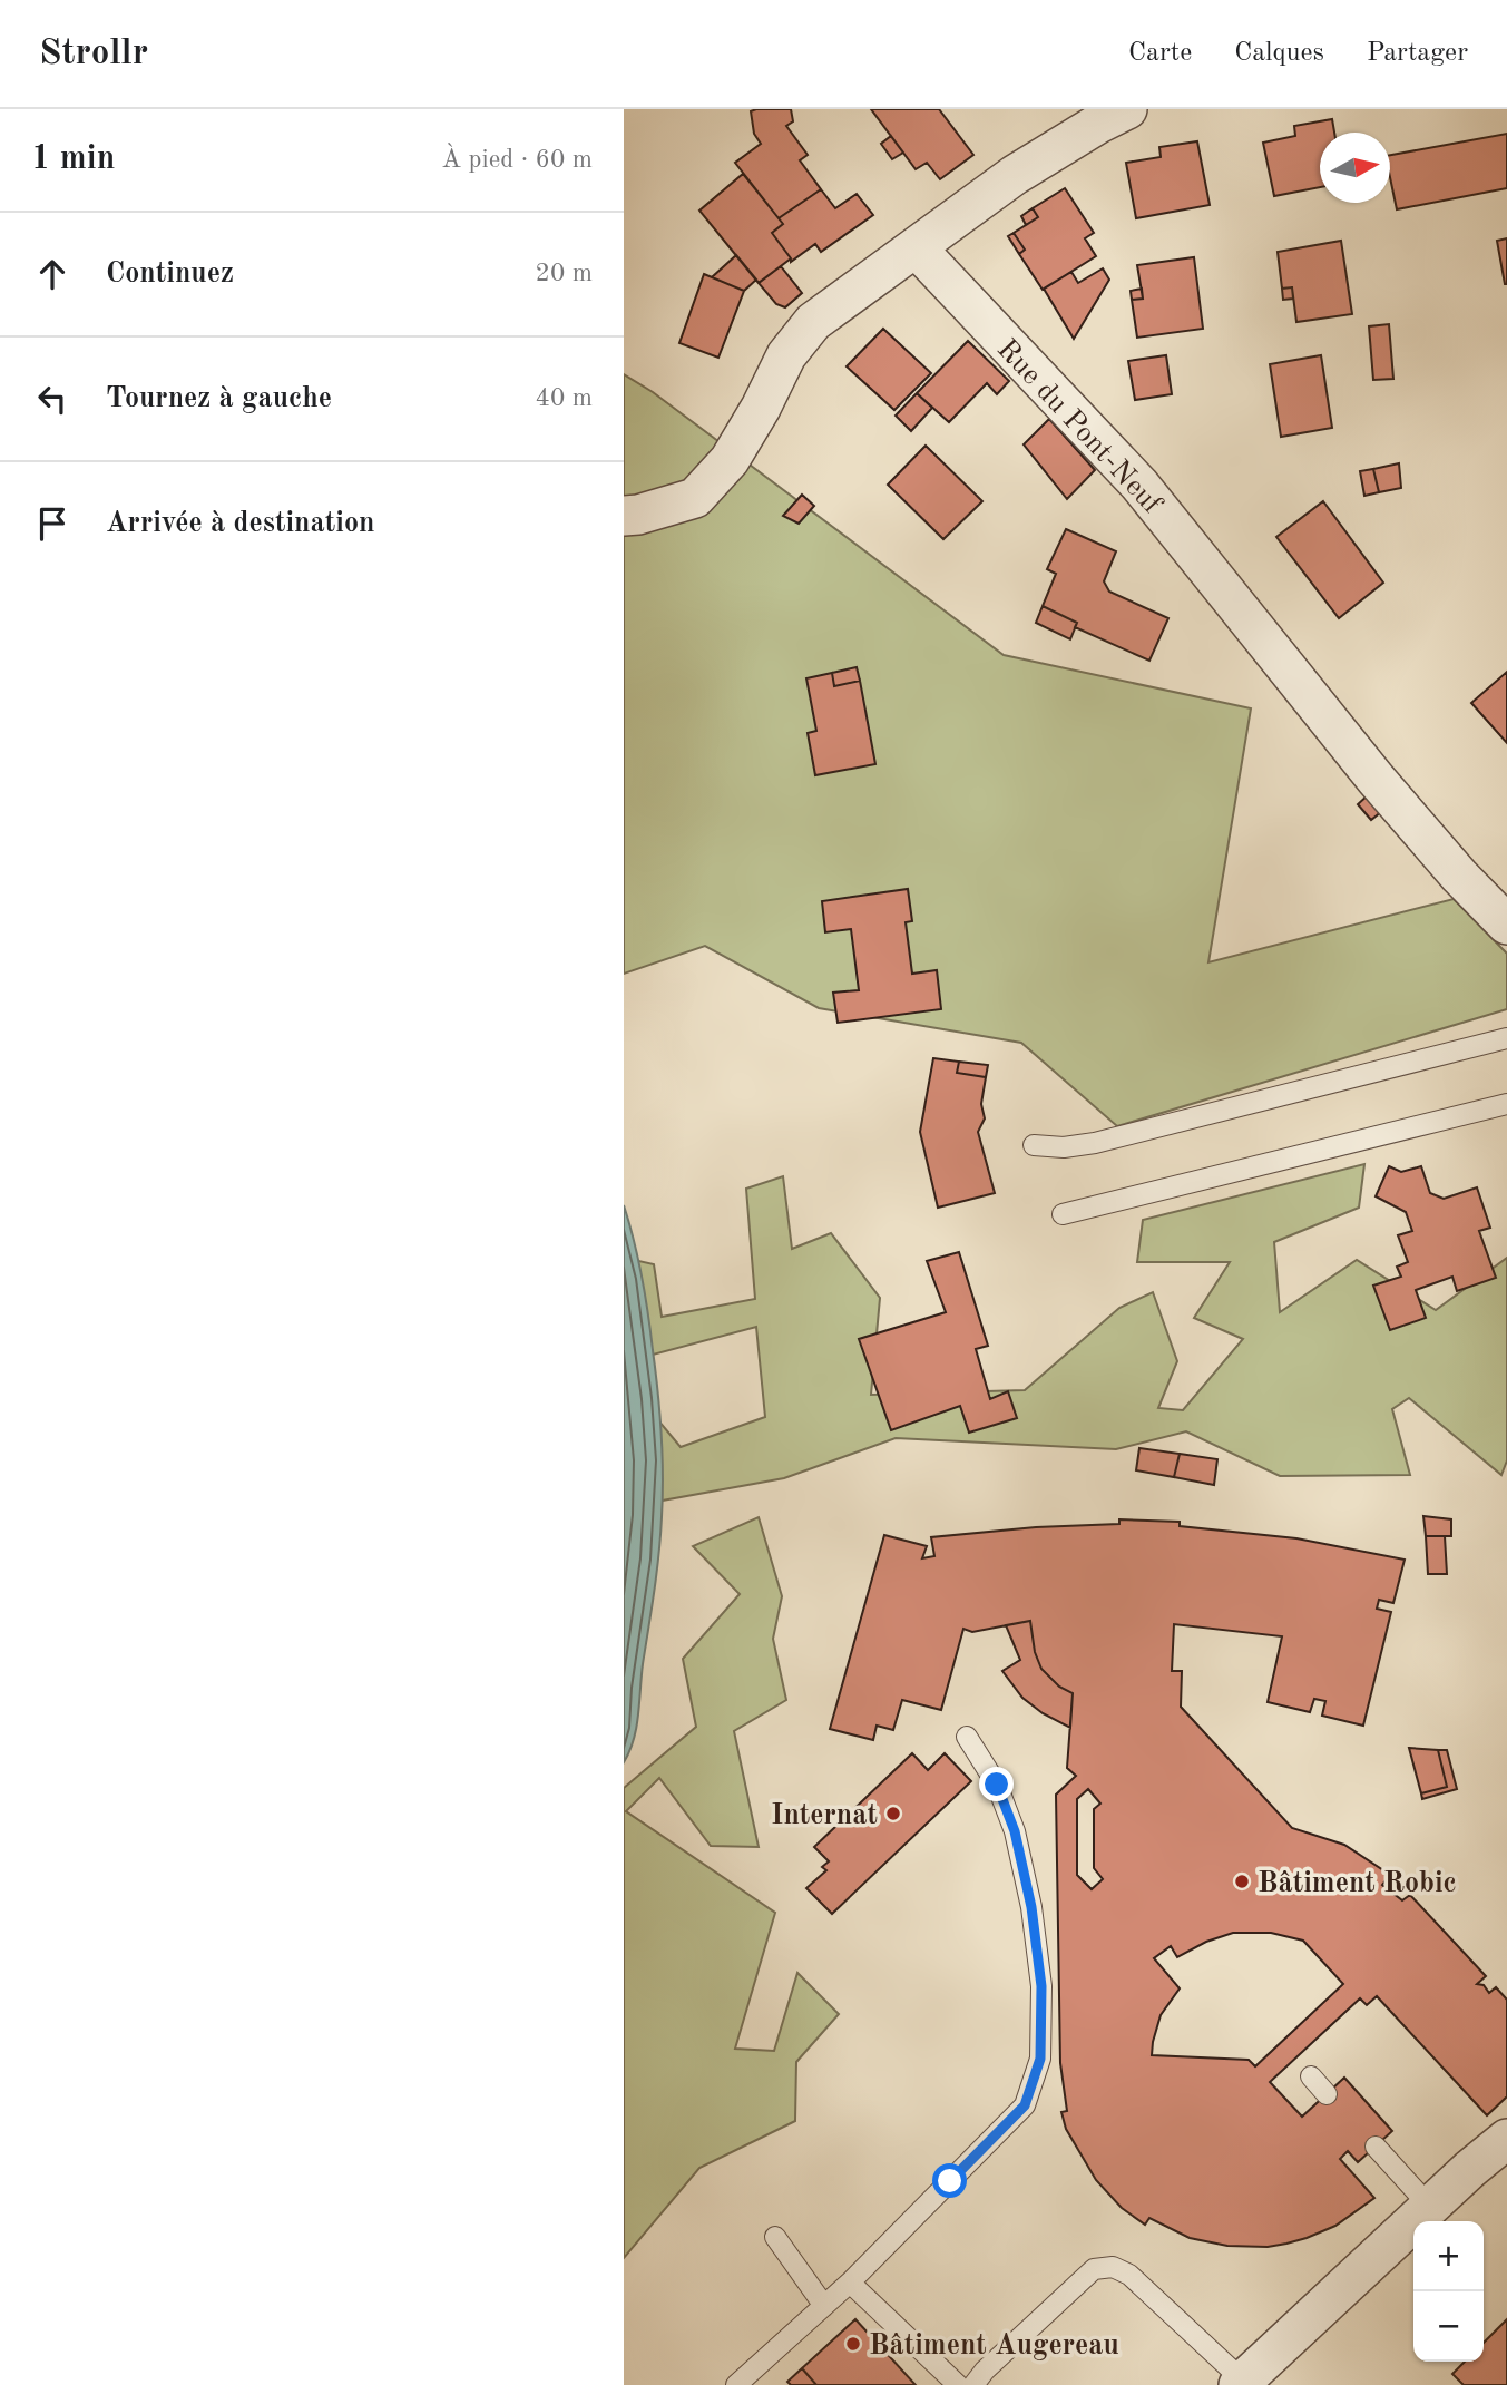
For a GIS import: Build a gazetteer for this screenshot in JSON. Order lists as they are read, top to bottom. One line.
{"streets":{"street":["Rue du Pont-Neuf"]},"places":["Internat","Bâtiment Robic","Bâtiment Augereau"],"north":"right","page":{"header":"Strollr","nav":["Carte","Calques","Partager"],"heading":["1 min","À pied · 60 m"],"list":[["Continuez","20 m"],["Tournez à gauche","40 m"],"Arrivée à destination"],"map_buttons":["+","−"]}}
